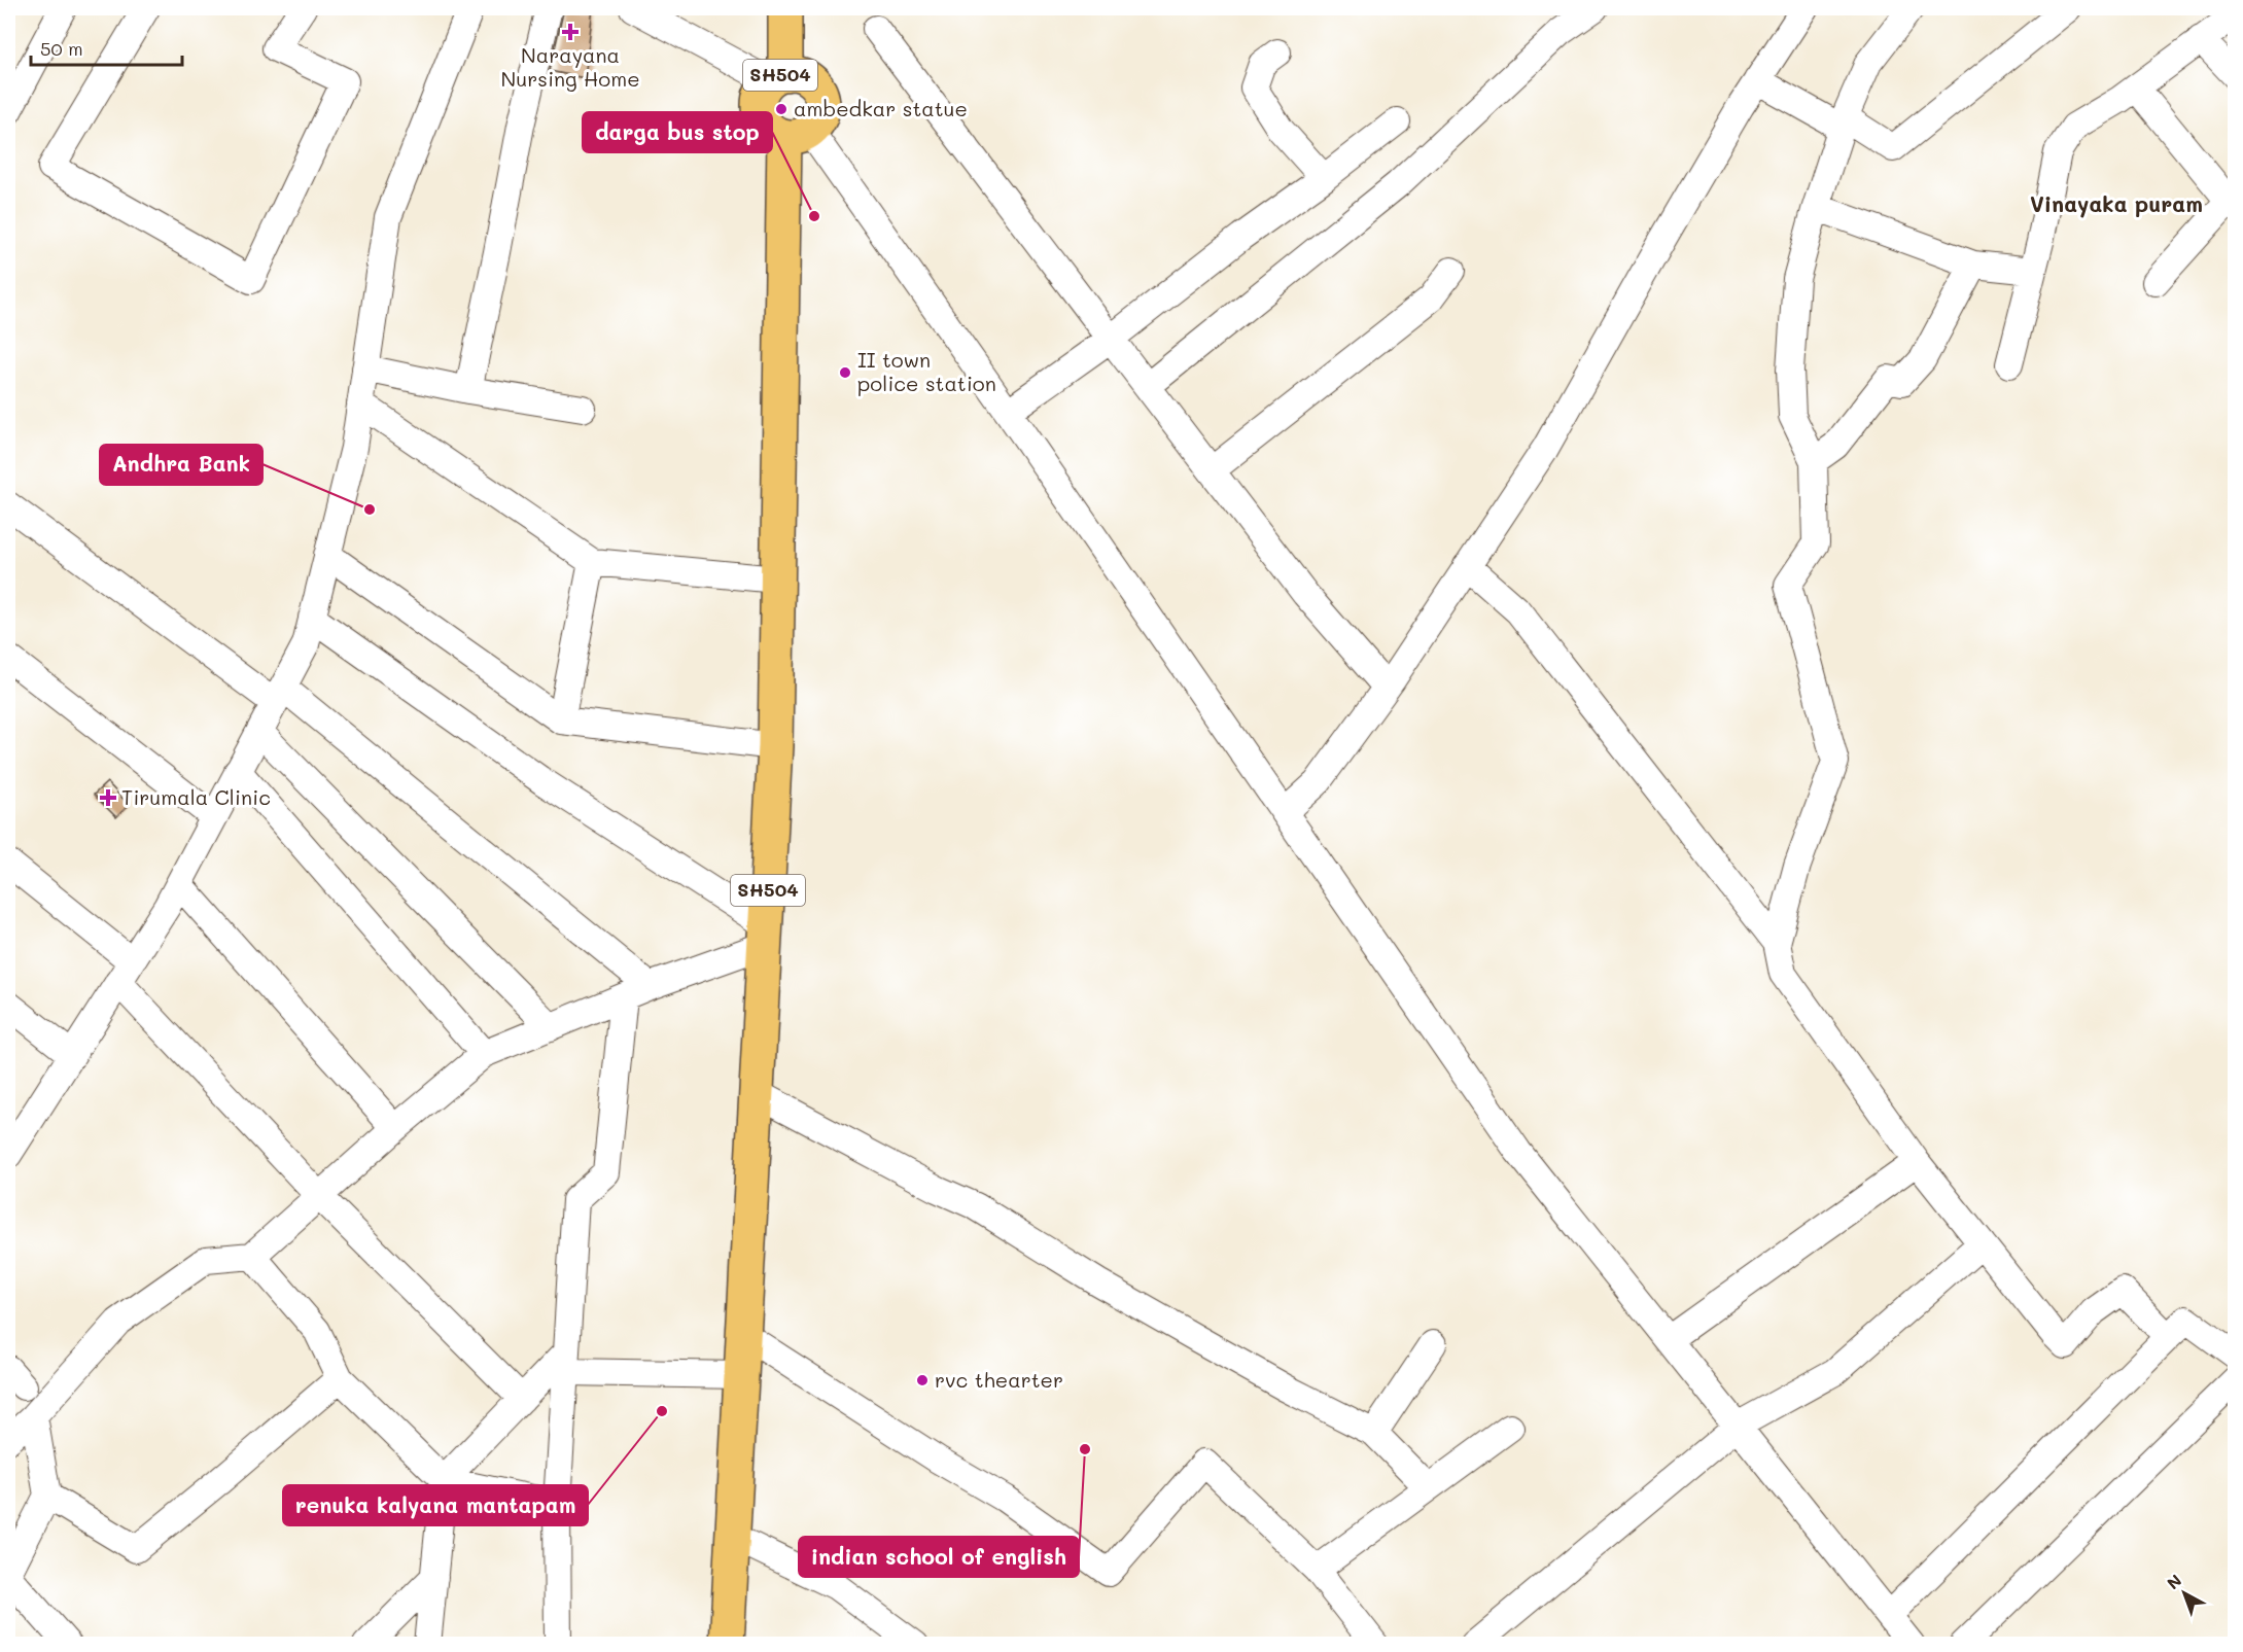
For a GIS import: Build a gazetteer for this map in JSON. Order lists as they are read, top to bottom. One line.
{"streets":{"main road":["SH504"]},"districts":["Vinayaka puram"],"places":{"health":["Narayana Nursing Home","Tirumala Clinic"],"other":["ambedkar statue","darga bus stop","II town police station","Andhra Bank","rvc thearter","renuka kalyana mantapam","indian school of english"]},"scale_bar":"50 m","north":"top left"}
